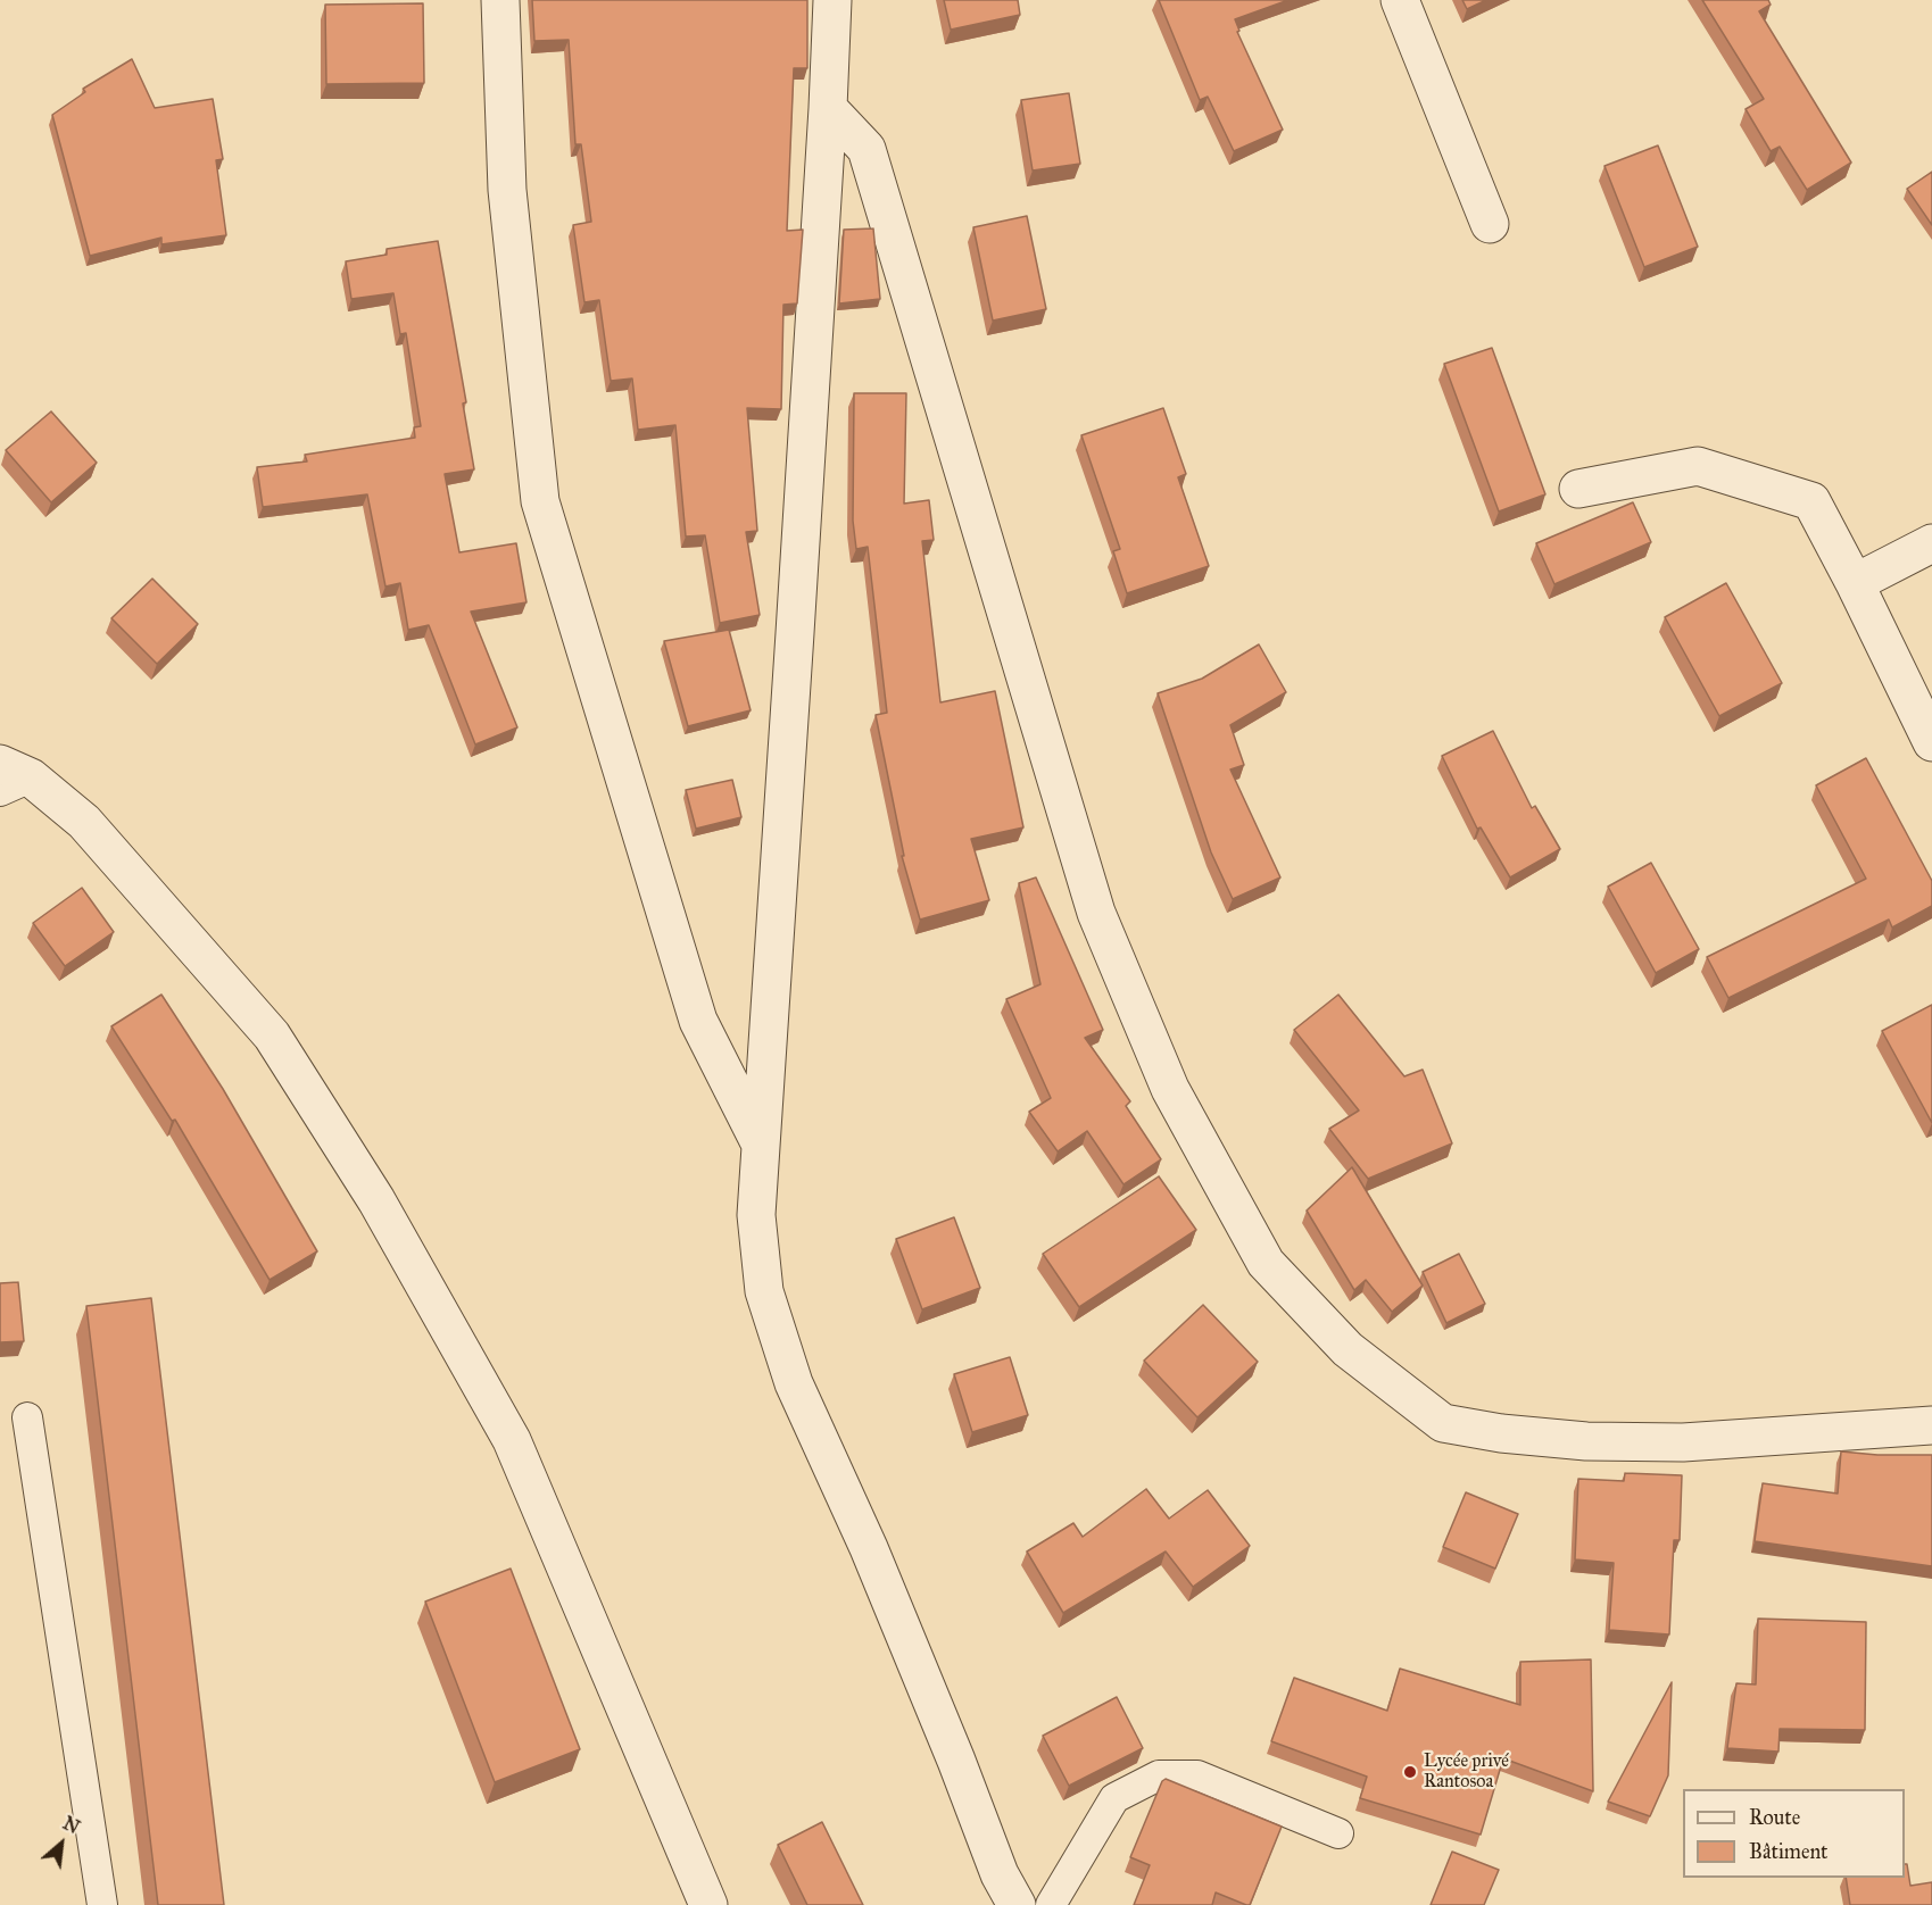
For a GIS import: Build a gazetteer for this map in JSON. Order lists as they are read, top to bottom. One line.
{"places":["Lycée privé Rantosoa"],"legend":["Route","Bâtiment"],"north":"top right"}
